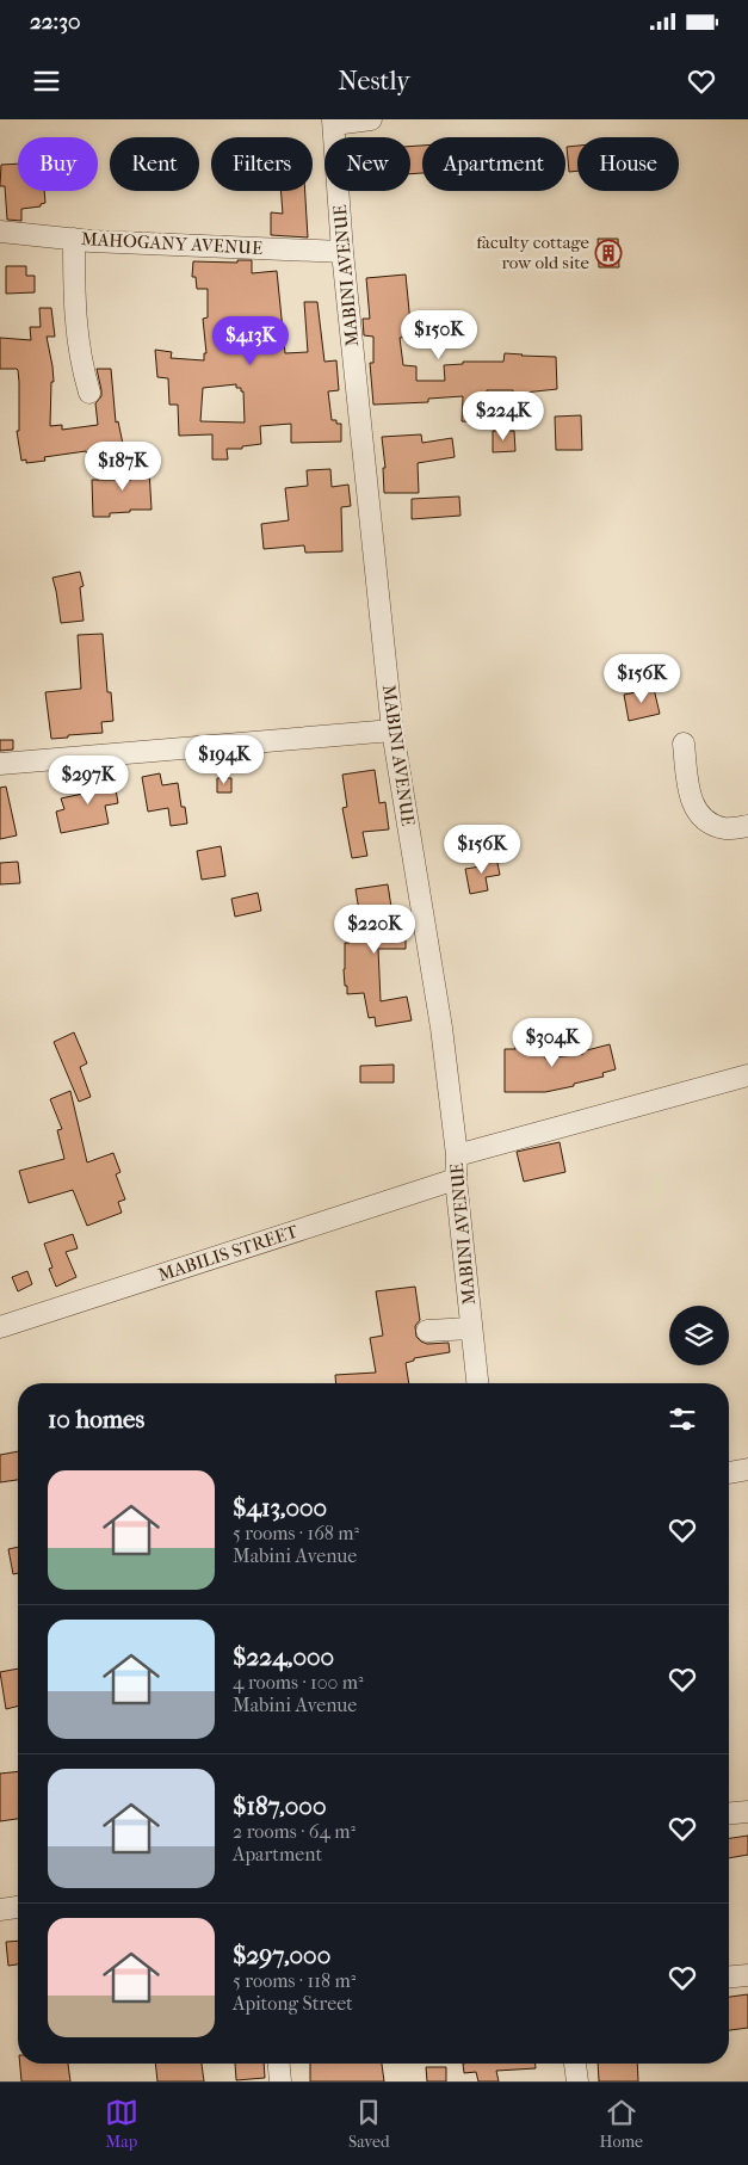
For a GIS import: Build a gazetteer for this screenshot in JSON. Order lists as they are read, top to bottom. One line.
{"streets":{"street":["MAHOGANY AVENUE","MABINI AVENUE","MABILIS STREET"]},"crossings":[["MAHOGANY AVENUE","MABINI AVENUE"],["MABINI AVENUE","MABILIS STREET"]],"places":{"building":["faculty cottage row old site"]},"page":{"status":"22:30","header":"Nestly","chip":["Buy","Rent","Filters","New","Apartment","House"],"price":["$150K","$413K","$224K","$187K","$156K","$194K","$297K","$156K","$220K","$304K"],"heading":"10 homes","list":[{"name":"$413,000","note":"5 rooms · 168 m² · Mabini Avenue"},{"name":"$224,000","note":"4 rooms · 100 m² · Mabini Avenue"},{"name":"$187,000","note":"2 rooms · 64 m² · Apartment"},{"name":"$297,000","note":"5 rooms · 118 m² · Apitong Street"}],"tabs":["Map","Saved","Home"]}}
